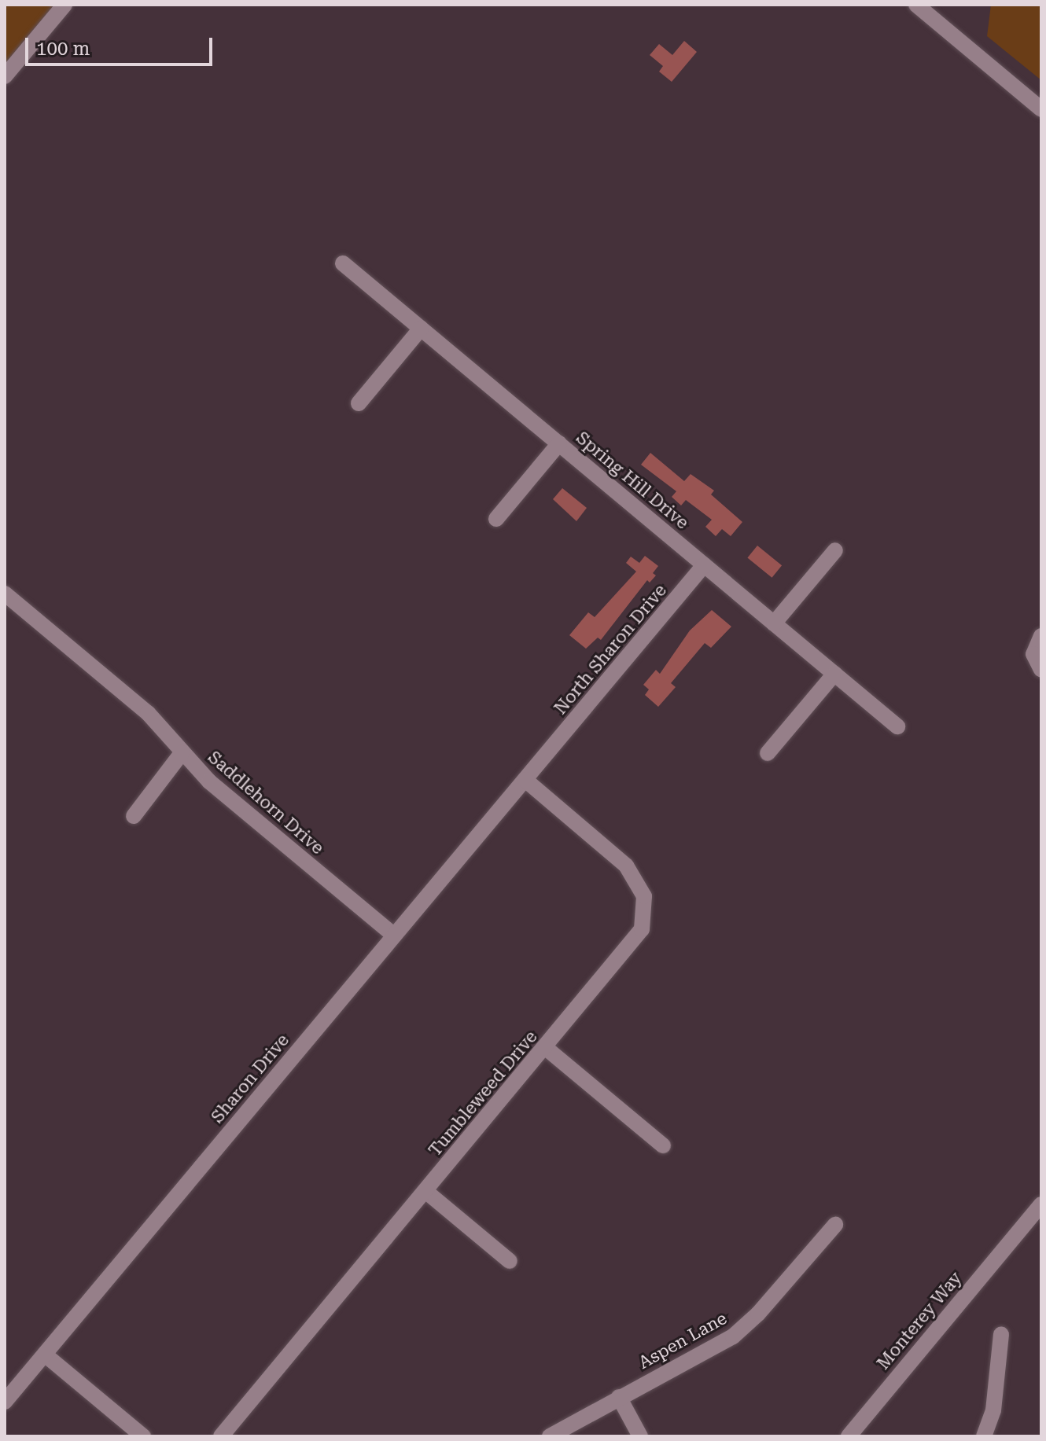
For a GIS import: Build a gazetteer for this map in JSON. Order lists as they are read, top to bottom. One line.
{"streets":{"street":["Spring Hill Drive","North Sharon Drive","Saddlehorn Drive","Sharon Drive","Tumbleweed Drive","Monterey Way","Aspen Lane"]},"crossings":[["Spring Hill Drive","North Sharon Drive"],["North Sharon Drive","Sharon Drive"],["North Sharon Drive","Tumbleweed Drive"],["Saddlehorn Drive","Sharon Drive"],["Sharon Drive","Tumbleweed Drive"]],"scale_bar":"100 m"}
